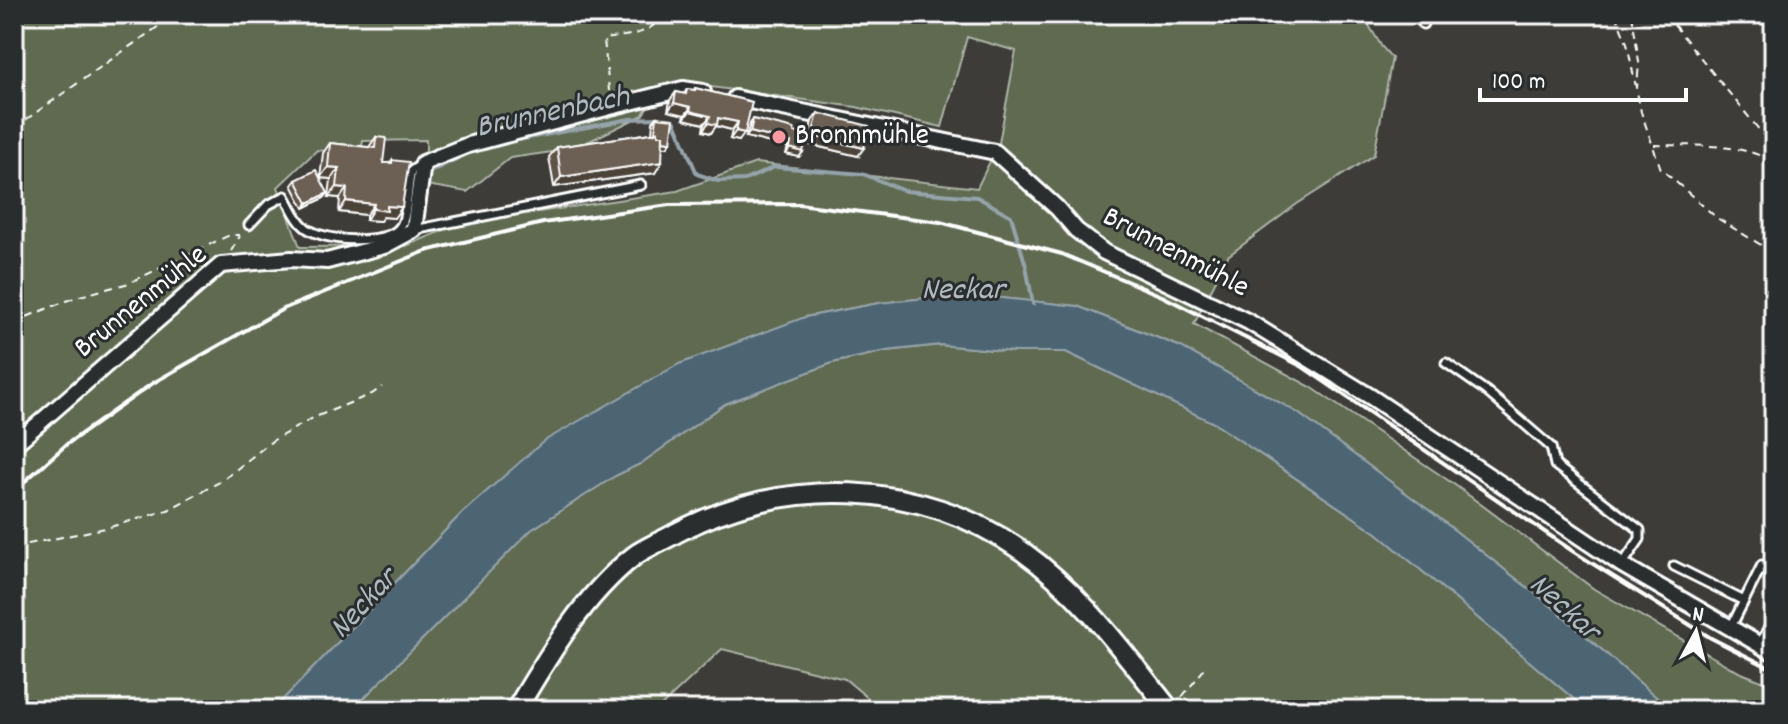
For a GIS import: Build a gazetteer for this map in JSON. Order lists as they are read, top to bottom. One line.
{"streets":{"street":["Brunnenmühle"]},"water":["Brunnenbach","Neckar"],"places":["Bronnmühle"],"scale_bar":"100 m","north":"top"}
